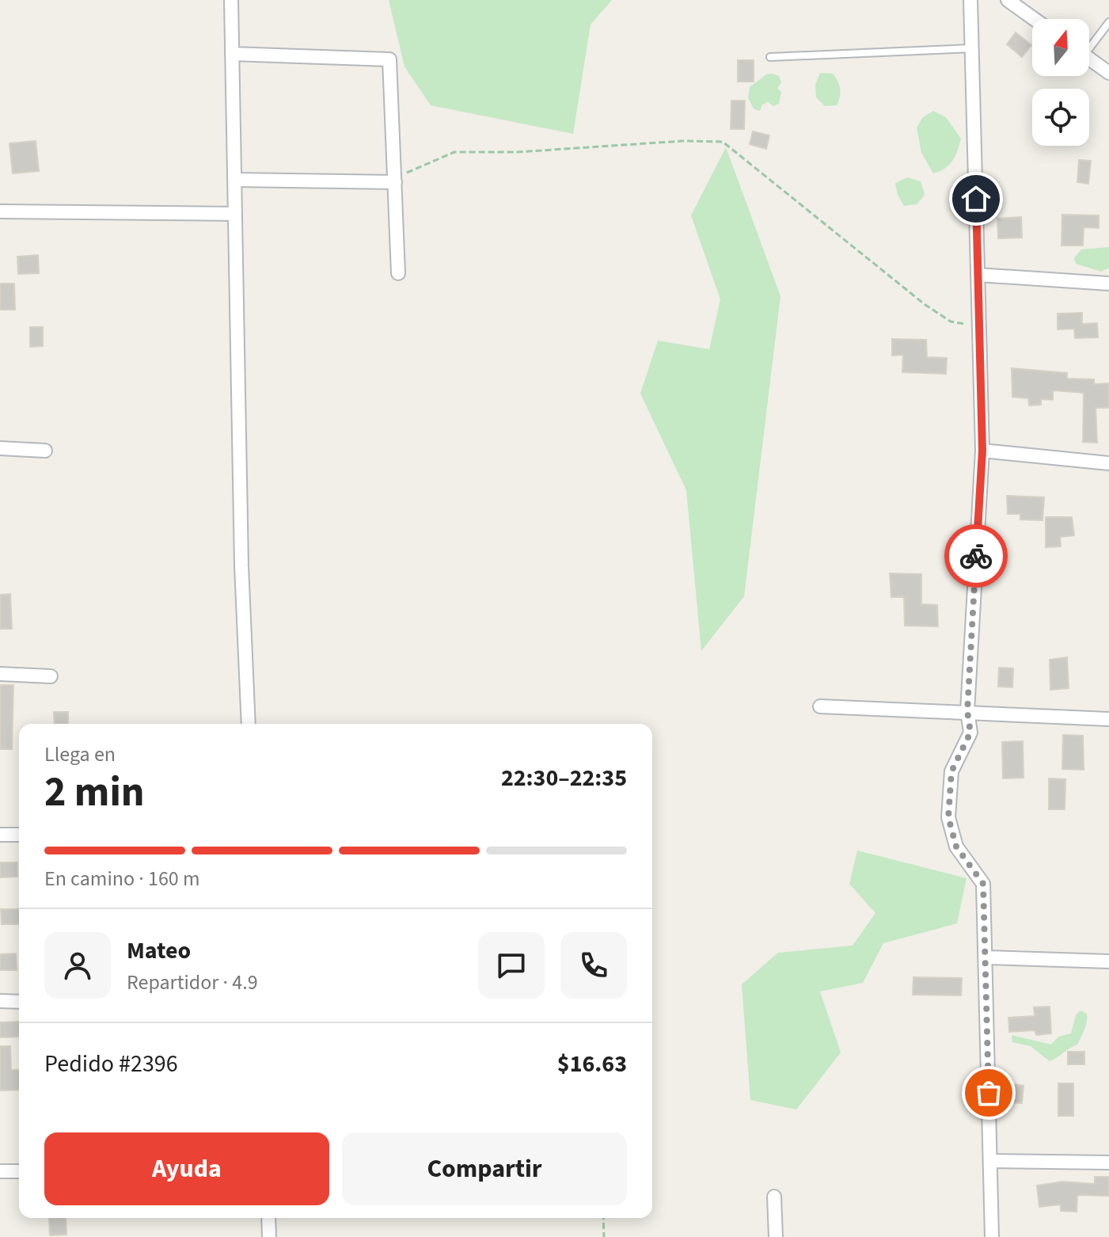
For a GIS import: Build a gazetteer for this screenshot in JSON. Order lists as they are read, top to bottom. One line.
{"north":"top","page":{"heading":["2 min","Llega en","22:30–22:35"],"panel":["Mateo","Repartidor · 4.9","Pedido #2396","$16.63"],"bar":"En camino · 160 m","buttons":["Ayuda","Compartir"]}}
